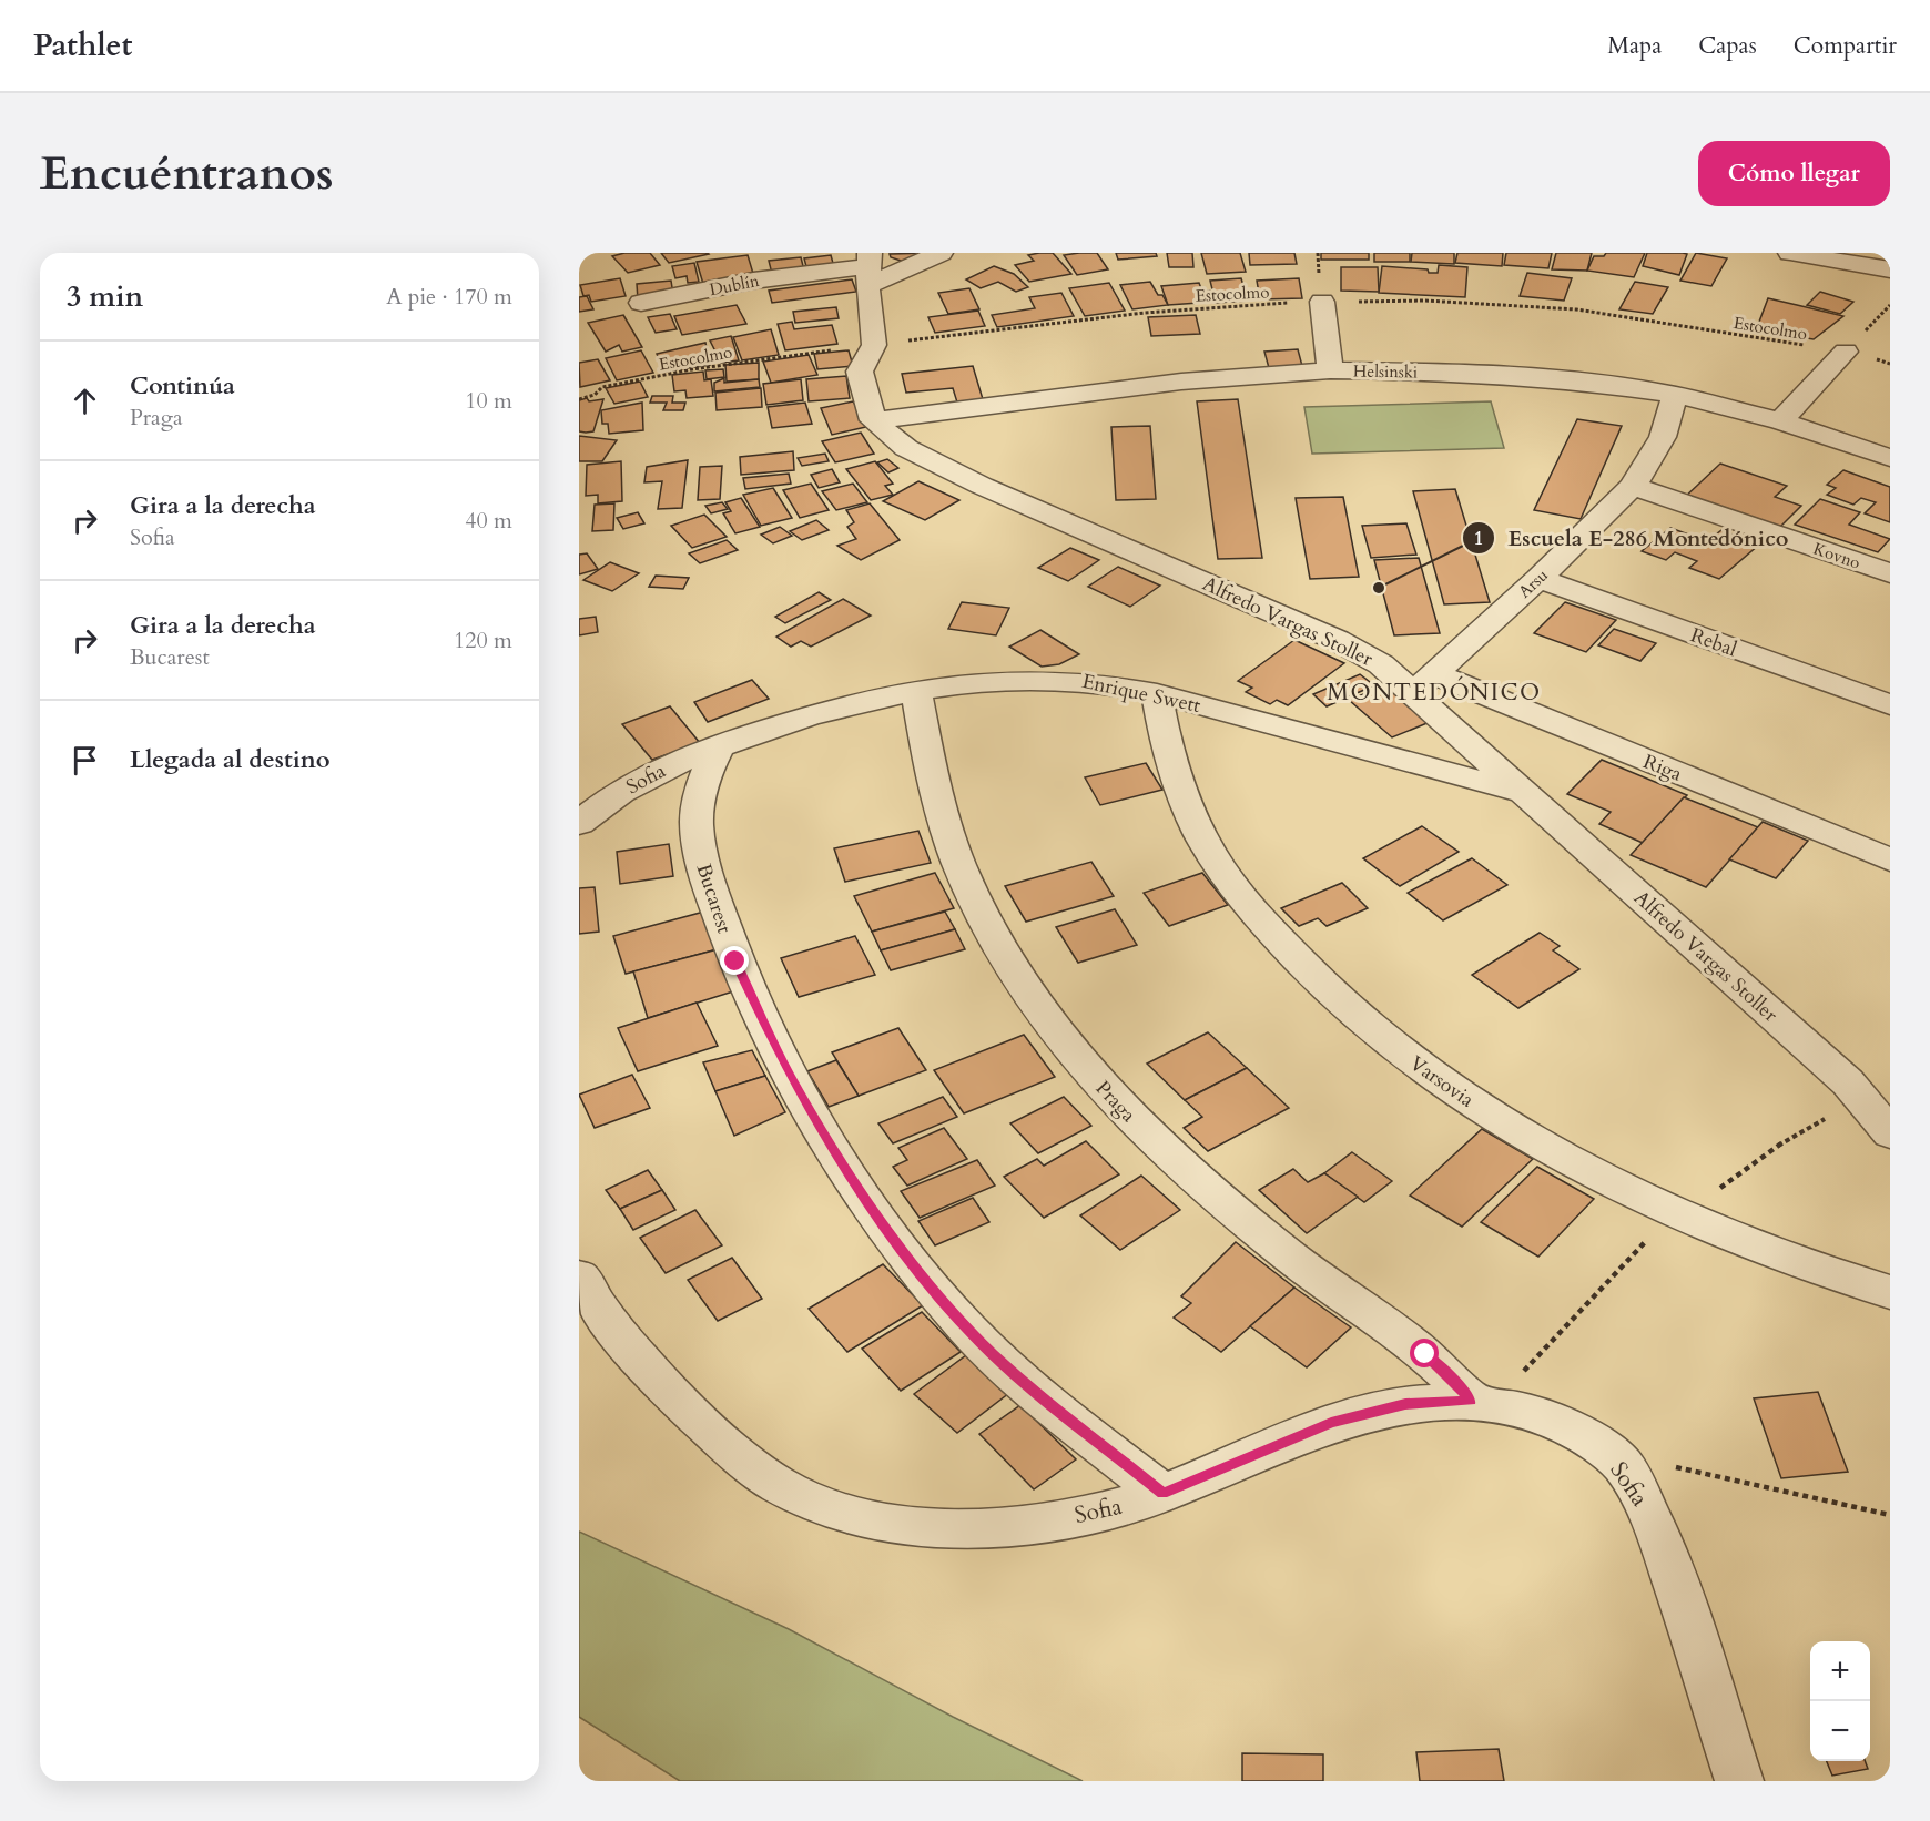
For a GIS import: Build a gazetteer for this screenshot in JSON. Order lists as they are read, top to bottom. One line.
{"streets":{"street":["Dublín","Helsinski","Kovno","Arsu","Alfredo Vargas Stoller","Rebal","Enrique Swett","Riga","Sofia","Bucarest","Varsovia","Praga"],"path":["Estocolmo"]},"crossings":[["Helsinski","Arsu"],["Helsinski","Alfredo Vargas Stoller"],["Kovno","Arsu"],["Arsu","Alfredo Vargas Stoller"],["Arsu","Rebal"],["Arsu","Riga"],["Alfredo Vargas Stoller","Enrique Swett"],["Alfredo Vargas Stoller","Riga"],["Enrique Swett","Sofia"],["Enrique Swett","Bucarest"],["Enrique Swett","Varsovia"],["Enrique Swett","Praga"],["Sofia","Bucarest"],["Sofia","Praga"]],"districts":["MONTEDÓNICO"],"places":["Escuela E-286 Montedónico"],"page":{"header":"Pathlet","nav":["Mapa","Capas","Compartir"],"buttons":"Cómo llegar","title":"Encuéntranos","heading":["3 min","A pie · 170 m"],"list":[["Continúa","Praga","10 m"],["Gira a la derecha","Sofia","40 m"],["Gira a la derecha","Bucarest","120 m"],"Llegada al destino"],"map_buttons":["+","−"]}}
